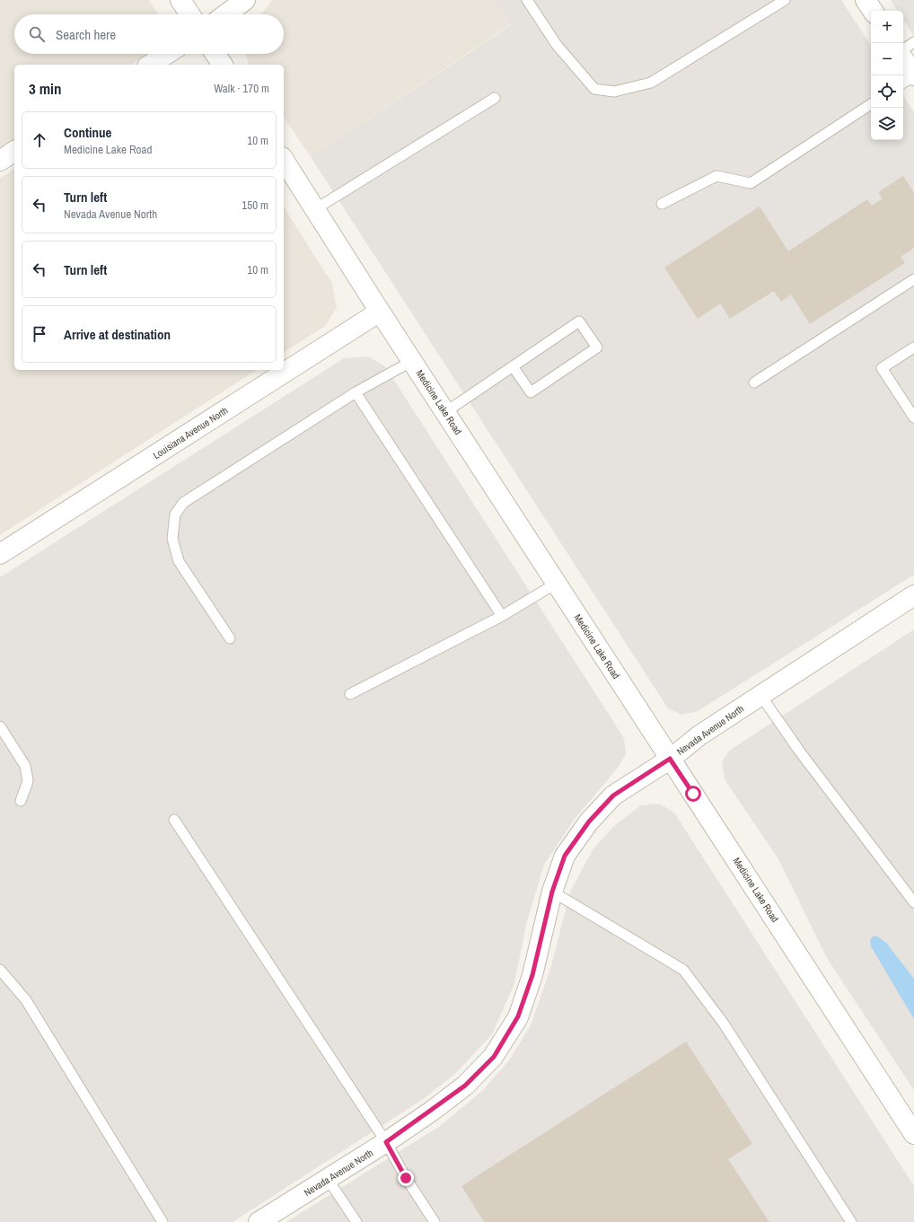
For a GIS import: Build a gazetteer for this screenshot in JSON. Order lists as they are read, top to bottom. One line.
{"streets":{"street":["Medicine Lake Road","Louisiana Avenue North","Nevada Avenue North"]},"crossings":[["Medicine Lake Road","Louisiana Avenue North"],["Medicine Lake Road","Nevada Avenue North"]],"page":{"map_buttons":["+","−"],"search":"Search here","heading":["3 min","Walk · 170 m"],"list":[["Continue","Medicine Lake Road","10 m"],["Turn left","Nevada Avenue North","150 m"],["Turn left","10 m"],"Arrive at destination"]}}
